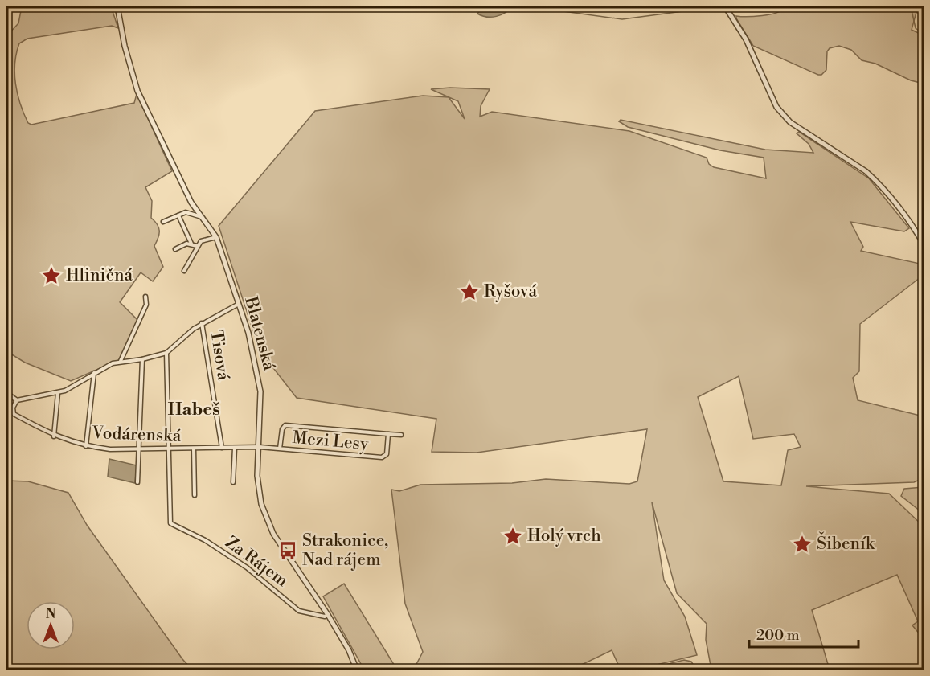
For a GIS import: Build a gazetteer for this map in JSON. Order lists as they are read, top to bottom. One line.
{"streets":{"street":["Blatenská","Tisová","Vodárenská","Mezi Lesy","Za Rájem"]},"crossings":[["Blatenská","Vodárenská"],["Blatenská","Mezi Lesy"],["Blatenská","Za Rájem"],["Tisová","Vodárenská"],["Vodárenská","Mezi Lesy"],["Vodárenská","Za Rájem"]],"districts":["Habeš"],"places":{"place":["Hliničná","Ryšová","Holý vrch","Šibeník"],"bus stop":["Strakonice, Nad rájem"]},"scale_bar":"200 m","north":"top"}
